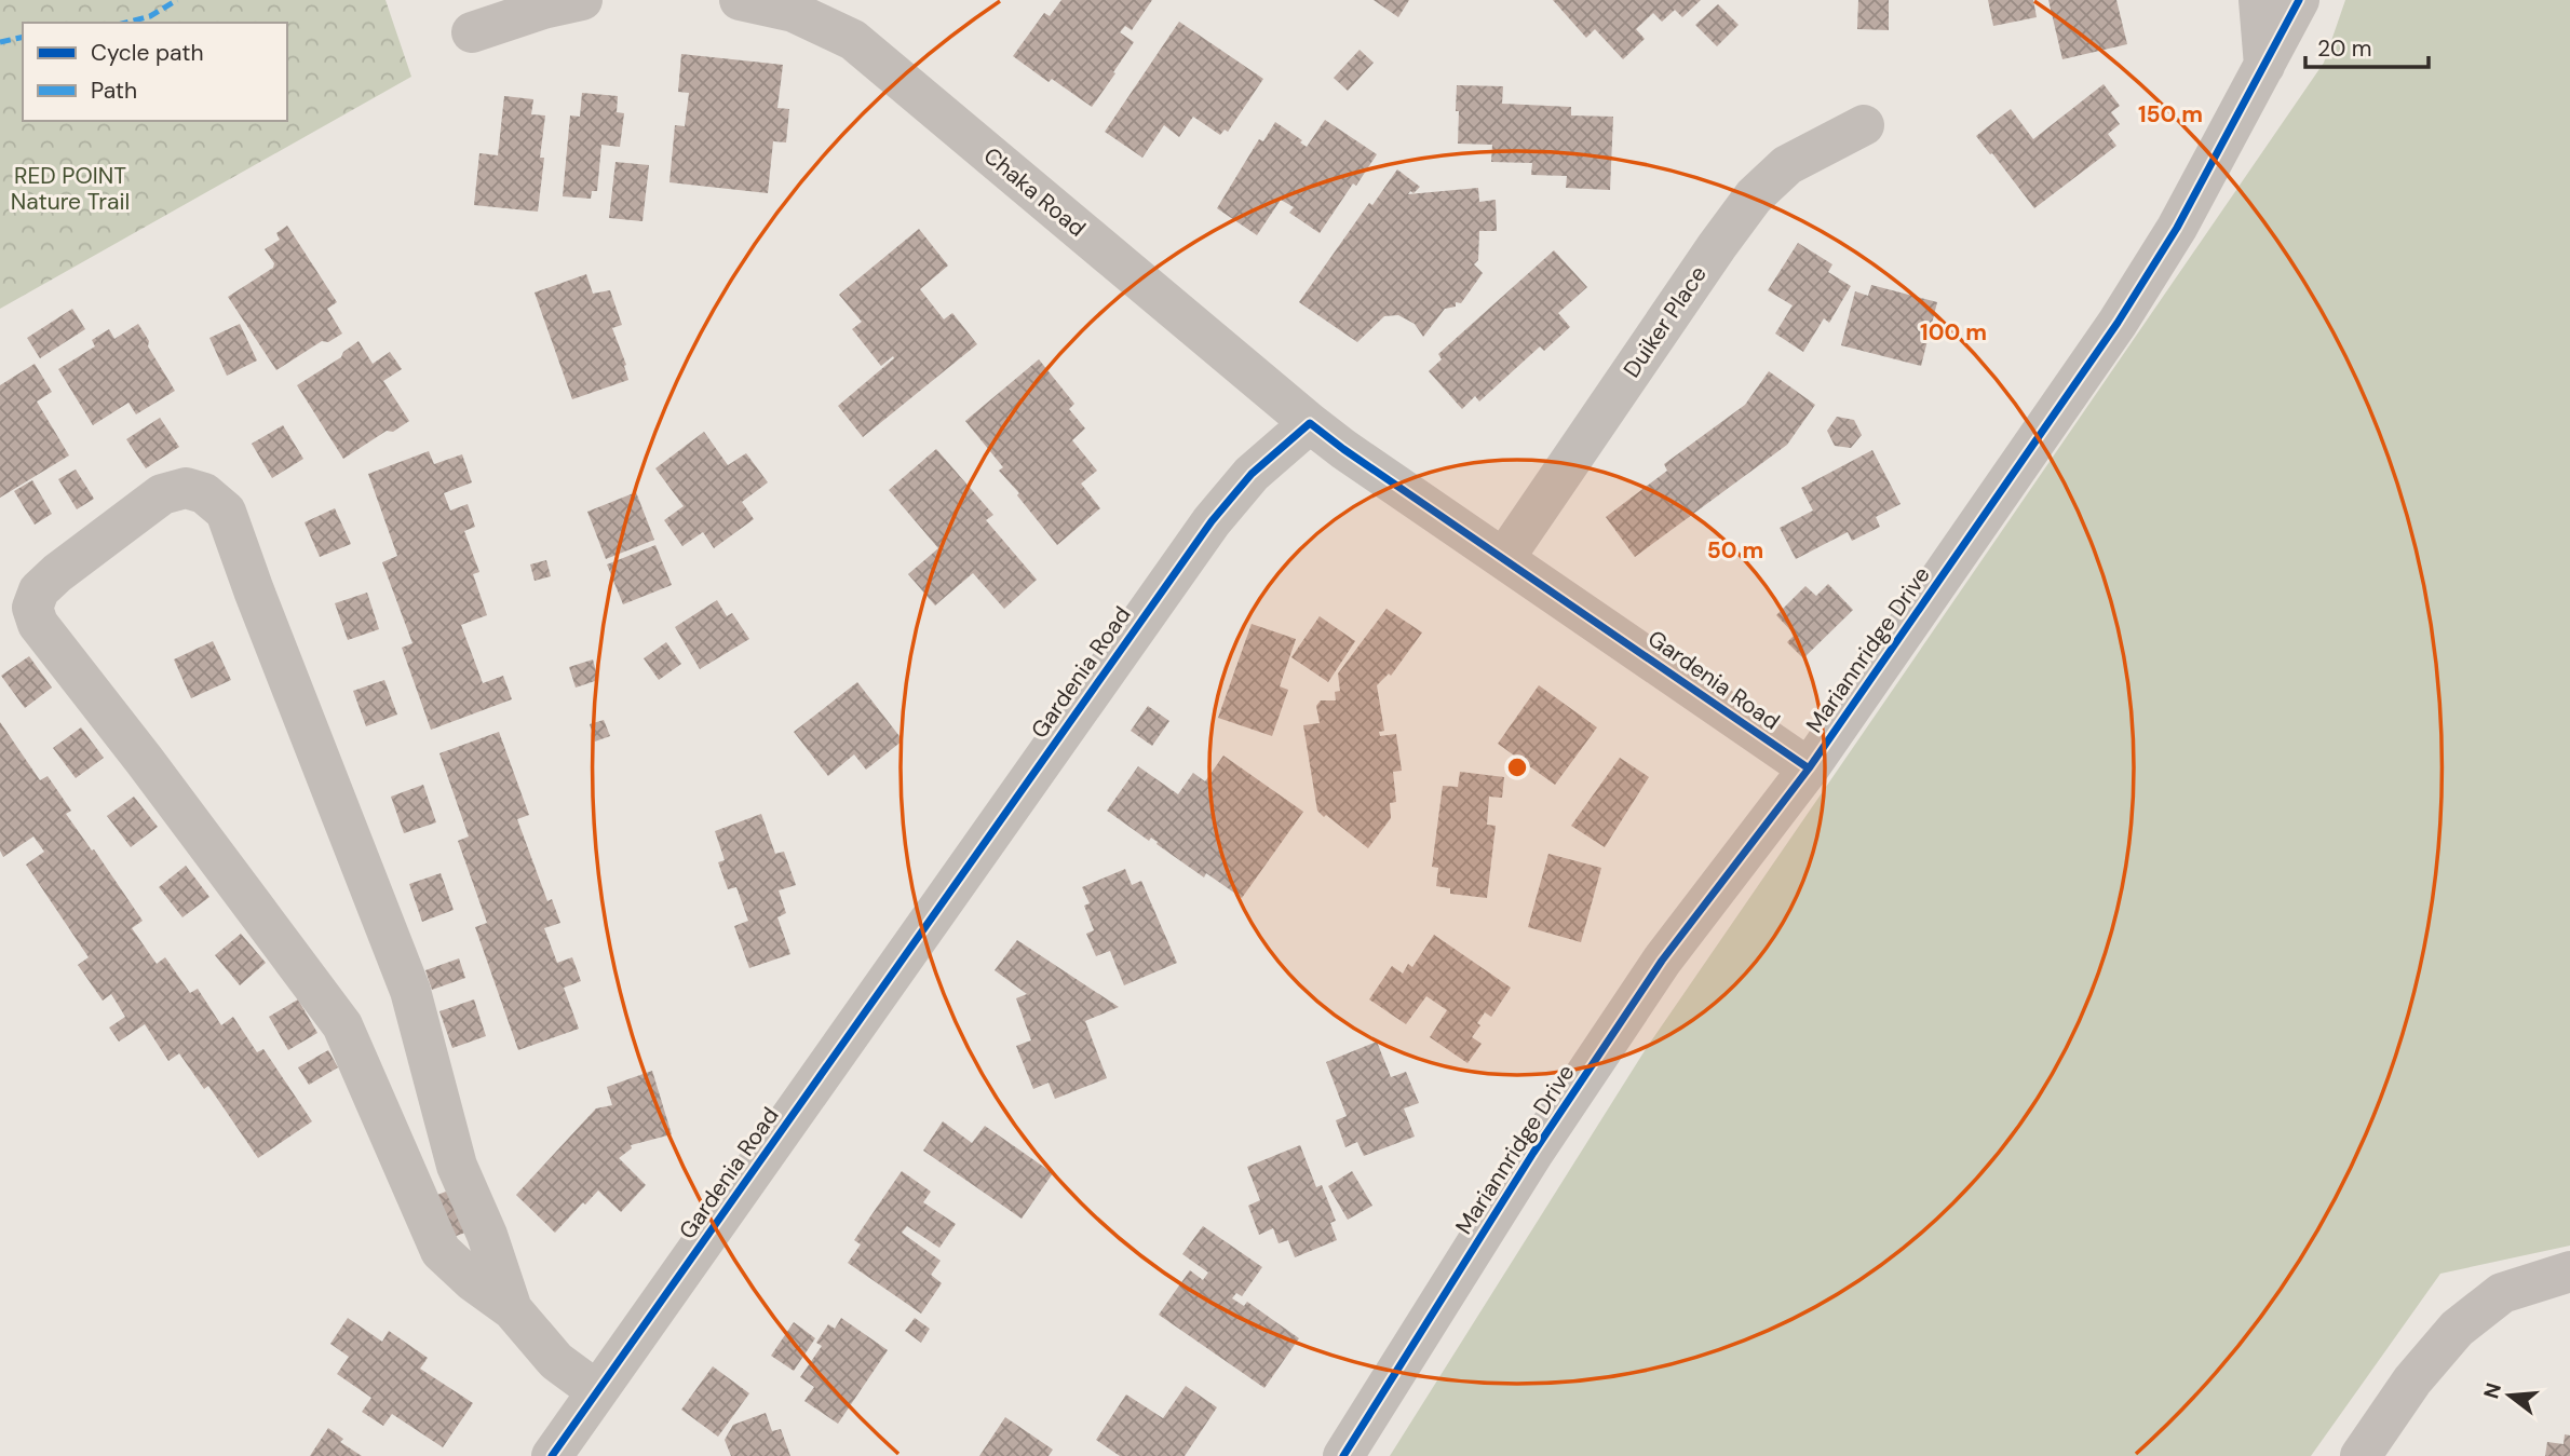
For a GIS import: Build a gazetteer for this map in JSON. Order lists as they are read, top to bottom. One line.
{"streets":{"street":["Chaka Road","Duiker Place","Mariannridge Drive","Gardenia Road"]},"crossings":[["Chaka Road","Gardenia Road"],["Duiker Place","Gardenia Road"],["Mariannridge Drive","Gardenia Road"]],"parks":["RED POINT Nature Trail"],"legend":["Cycle path","Path"],"scale_bar":"20 m","north":"left","rings":["150 m","100 m","50 m"]}
